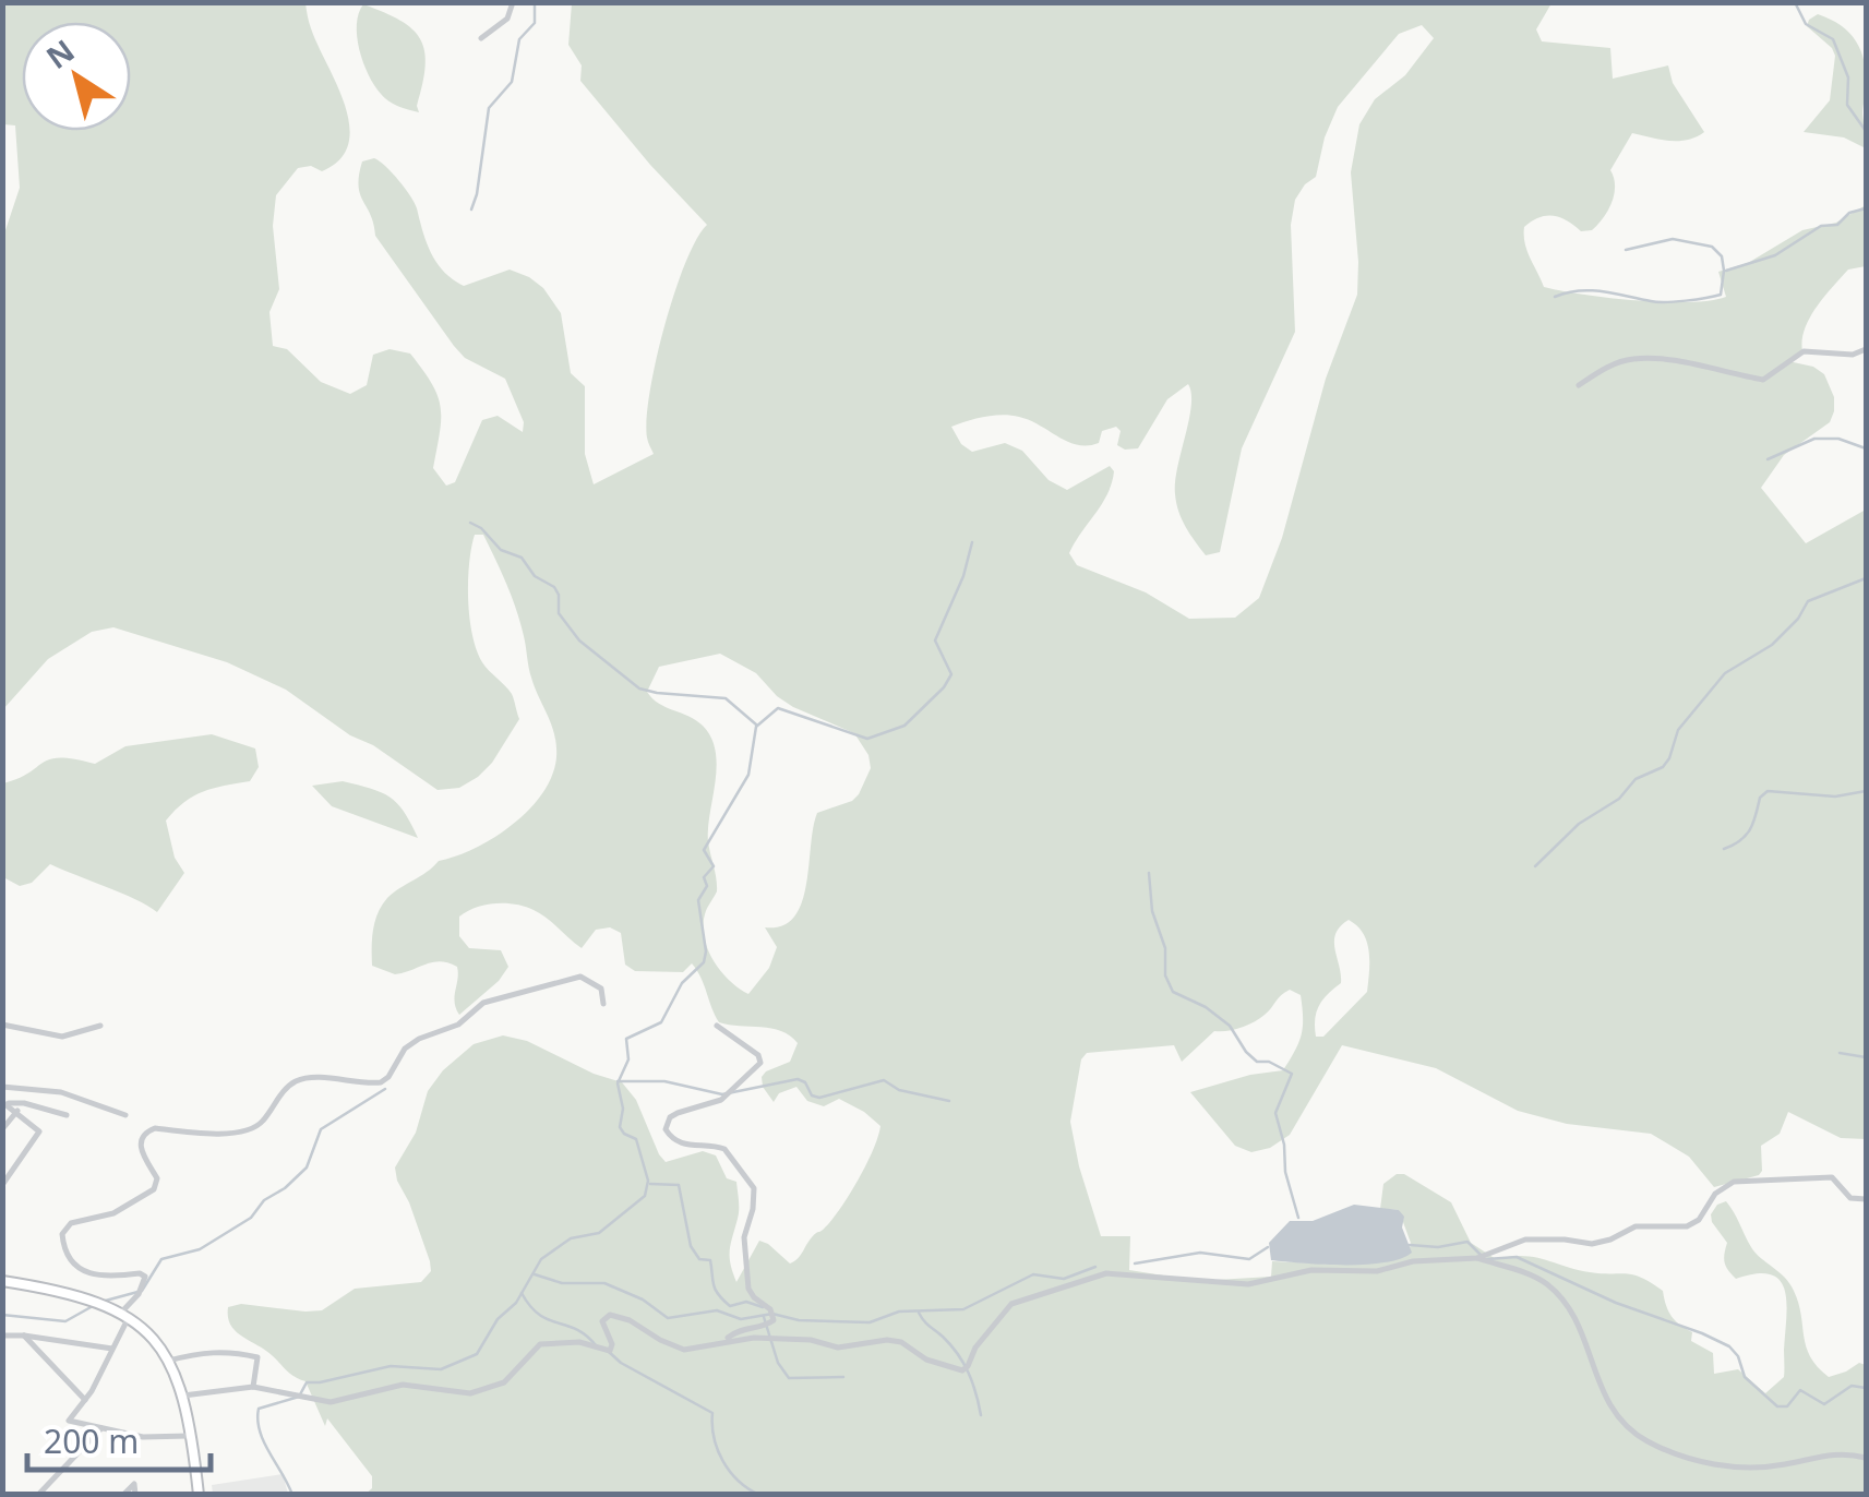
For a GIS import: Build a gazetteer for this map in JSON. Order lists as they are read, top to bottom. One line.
{"scale_bar":"200 m","north":"top left"}
